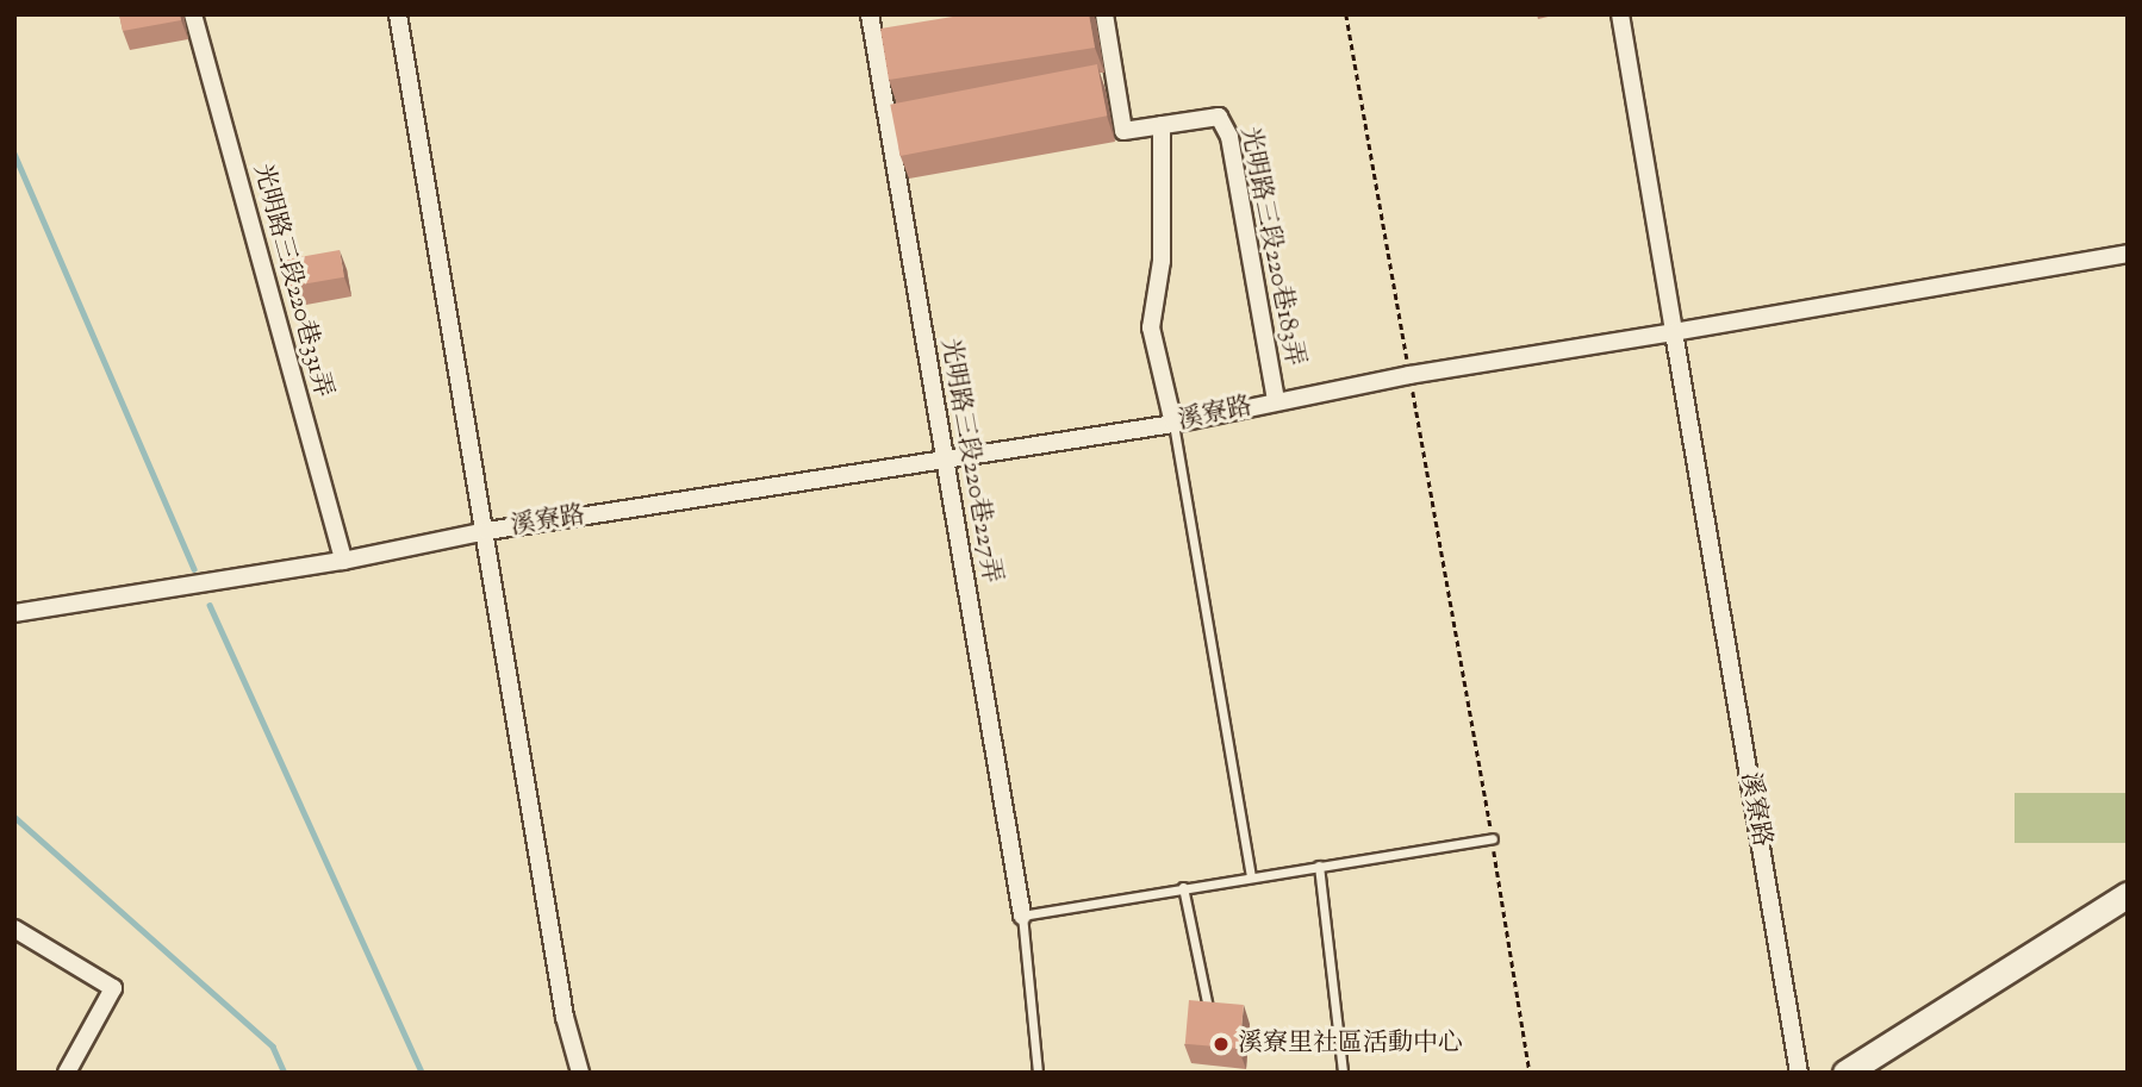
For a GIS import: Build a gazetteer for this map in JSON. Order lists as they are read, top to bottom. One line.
{"streets":{"street":["光明路三段220巷183弄","光明路三段220巷331弄","溪寮路","光明路三段220巷227弄"]},"crossings":[["光明路三段220巷183弄","溪寮路"],["光明路三段220巷331弄","溪寮路"],["溪寮路","光明路三段220巷227弄"]],"places":["溪寮里社區活動中心"]}
